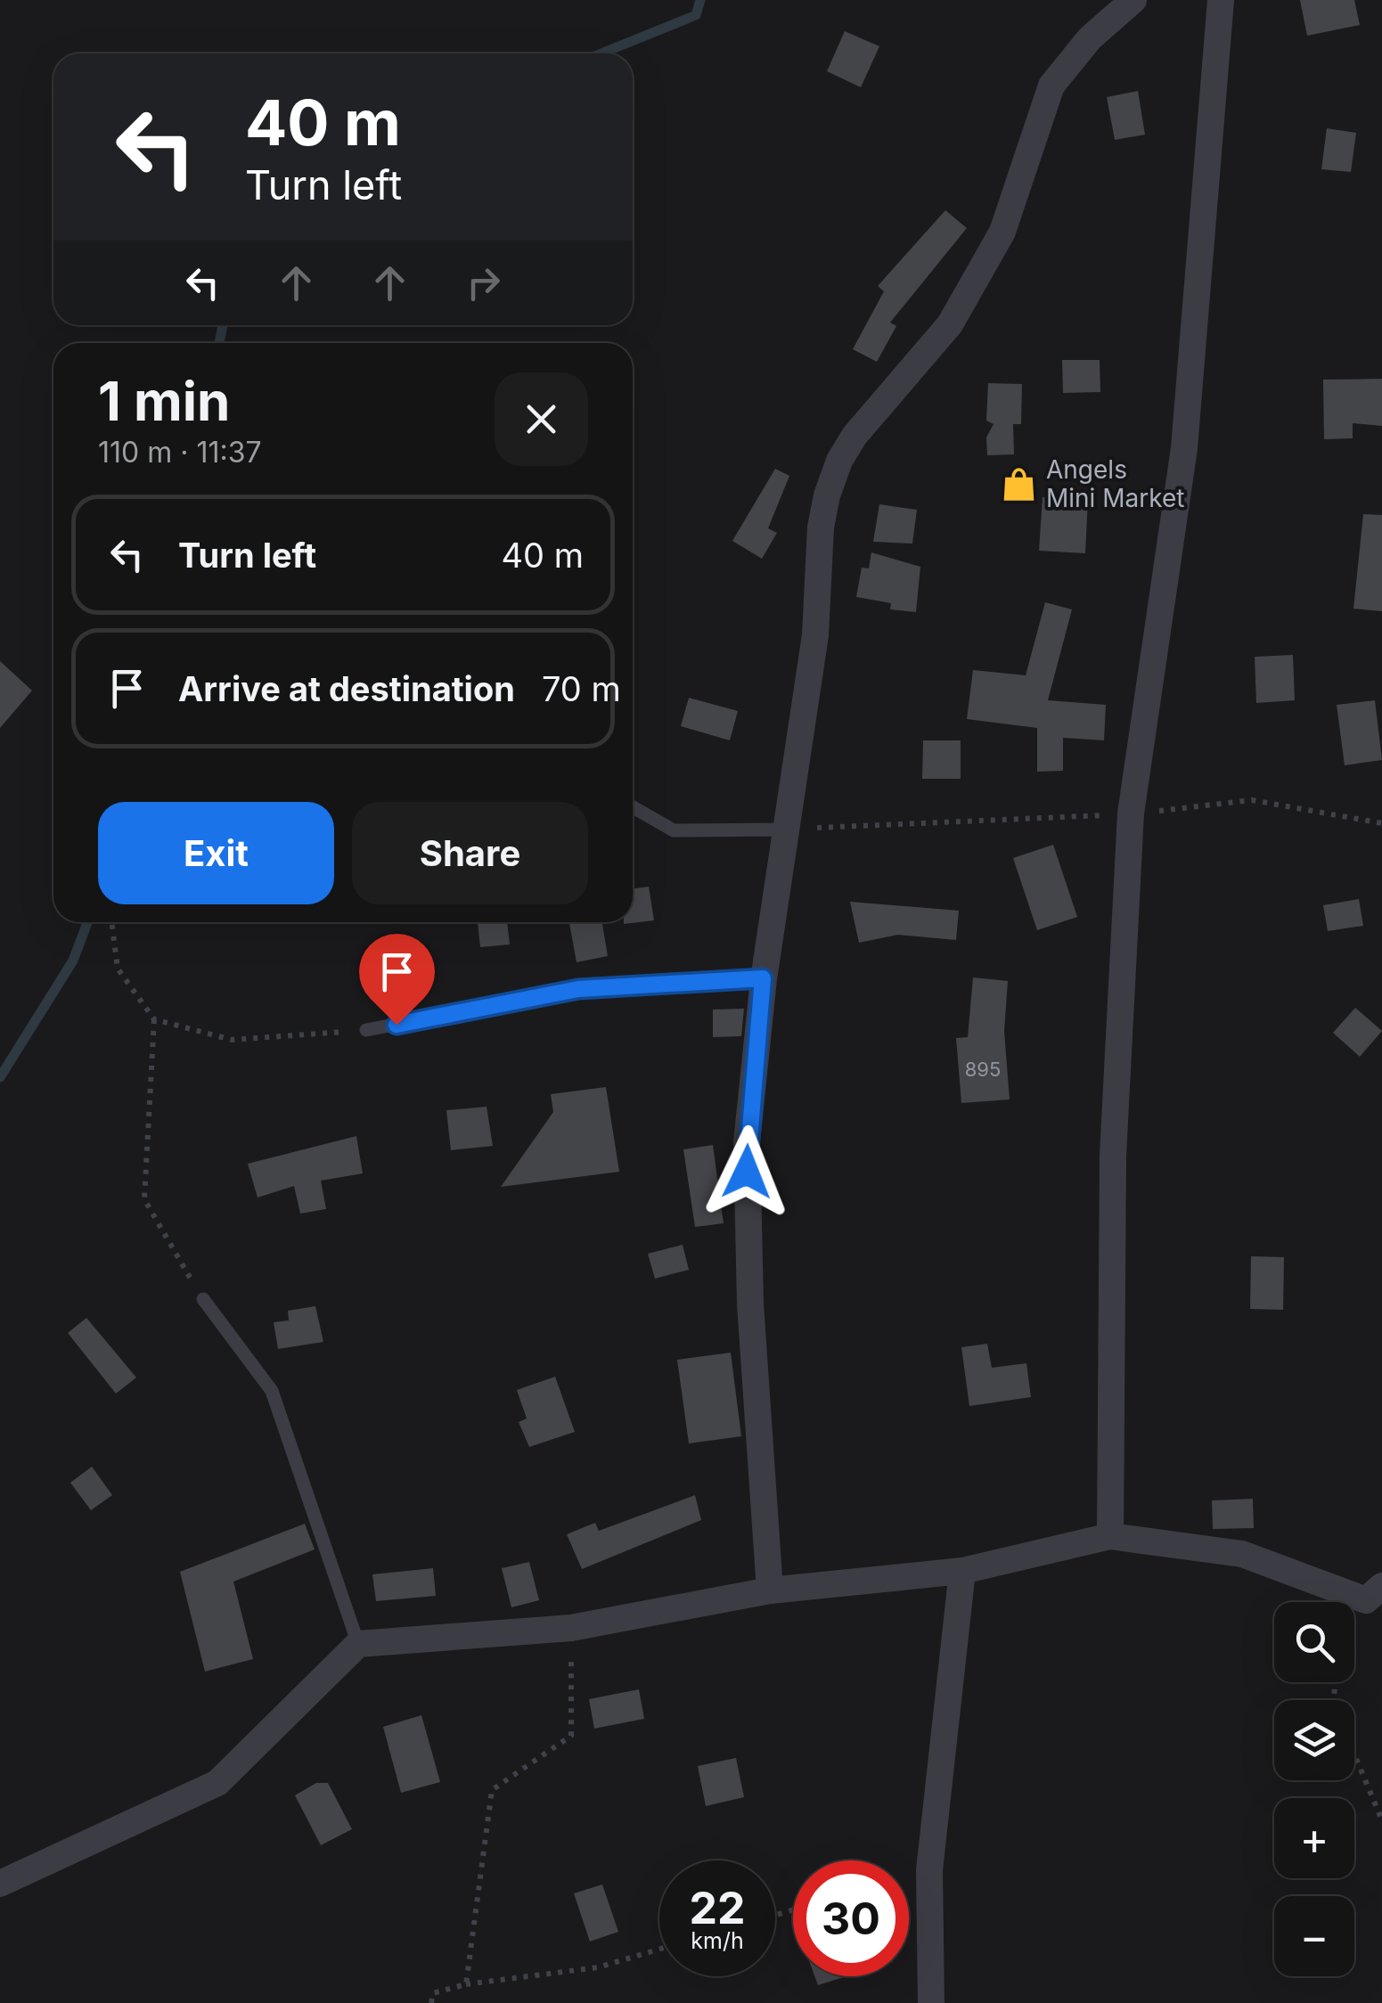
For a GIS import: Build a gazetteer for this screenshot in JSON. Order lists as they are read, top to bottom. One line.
{"places":{"shop":["Angels Mini Market"]},"house_numbers":["895"],"page":{"turn":["40 m","Turn left"],"heading":["1 min","110 m · 11:37"],"list":[{"name":"Turn left","value":"40 m"},{"name":"Arrive at destination","value":"70 m"}],"buttons":["Exit","Share"],"map_buttons":["+","−"],"speed":"22 km/h","limit":"30"}}
